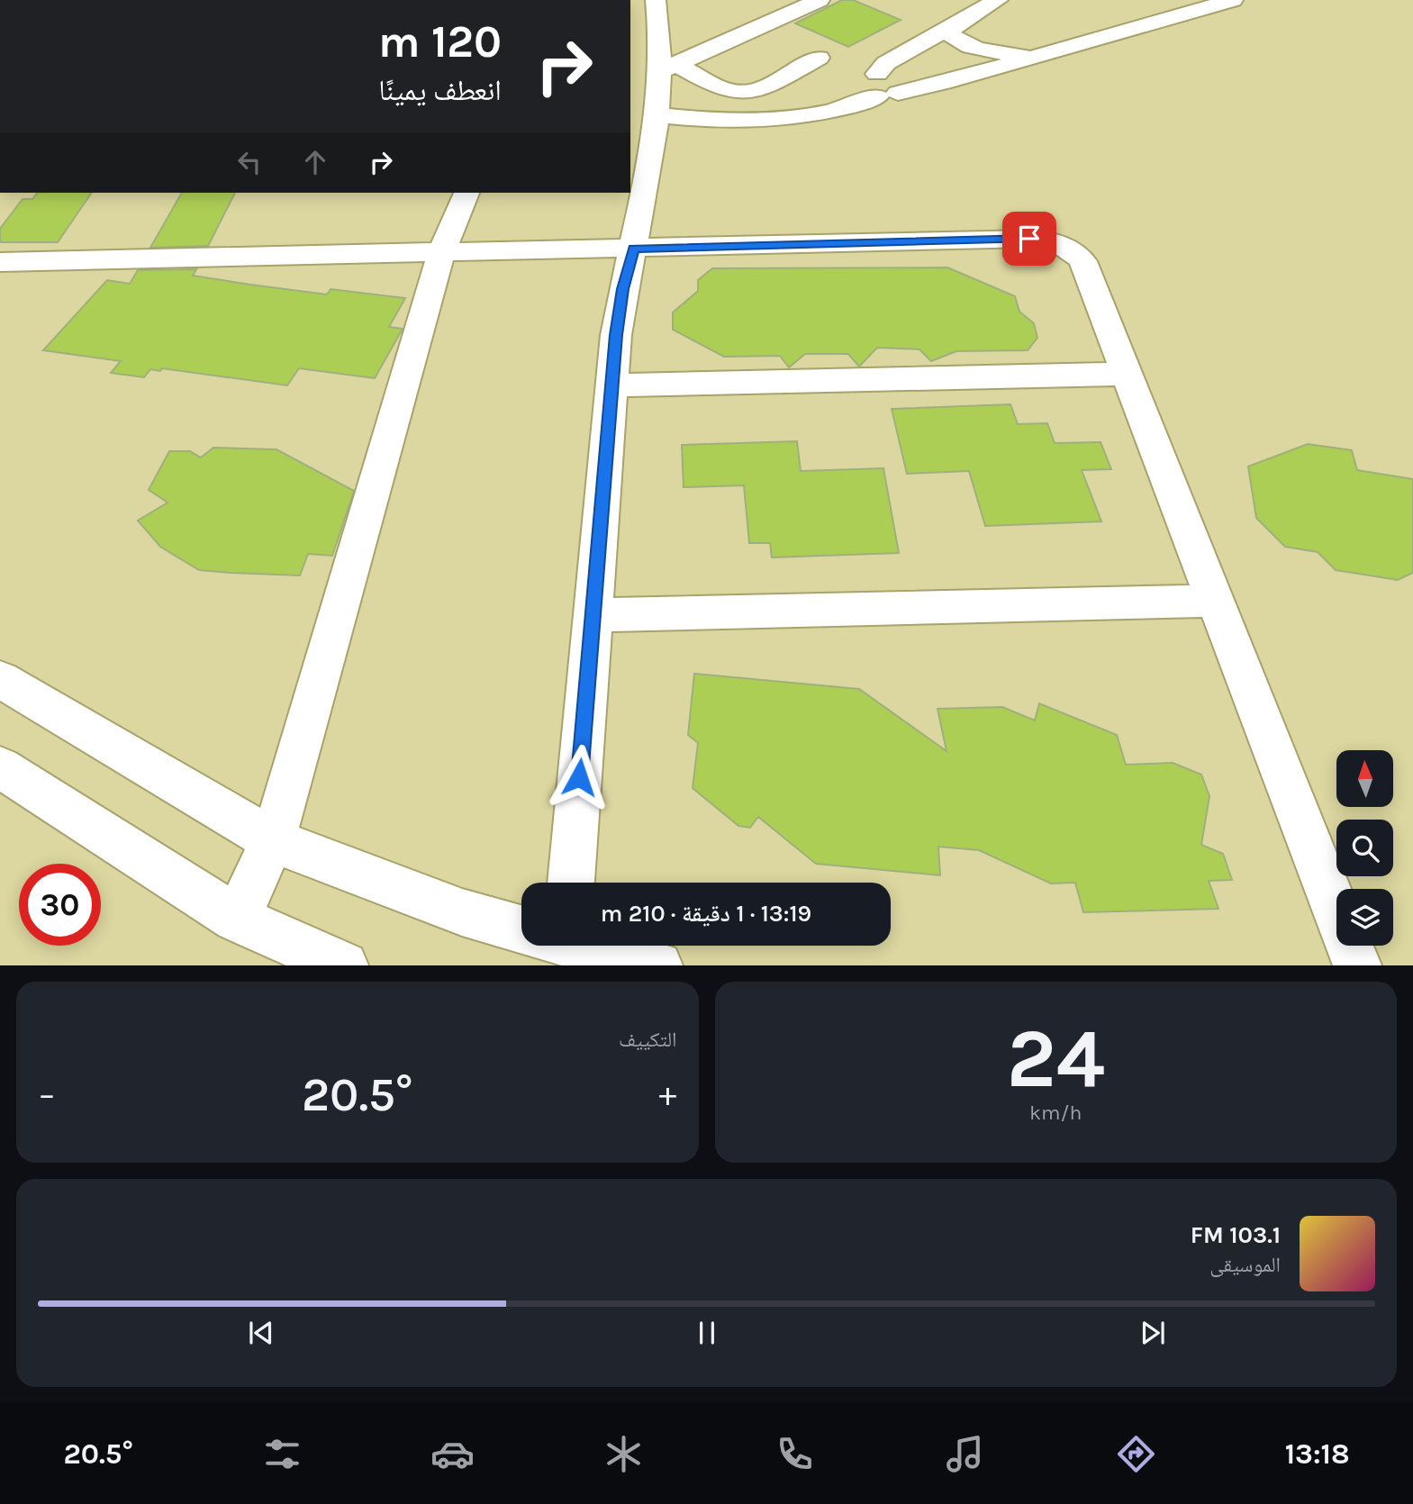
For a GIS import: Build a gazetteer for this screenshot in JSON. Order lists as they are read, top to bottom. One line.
{"north":"top","page":{"turn":["120 m","انعطف يمينًا"],"limit":"30","trip":"13:19 · 1 دقيقة · 210 m","tile":[["24","km/h"],"التكييف"],"heat":["−","20.5°","+"],"song":["103.1 FM","الموسيقى"],"tabs":["13:18","20.5°"]}}
